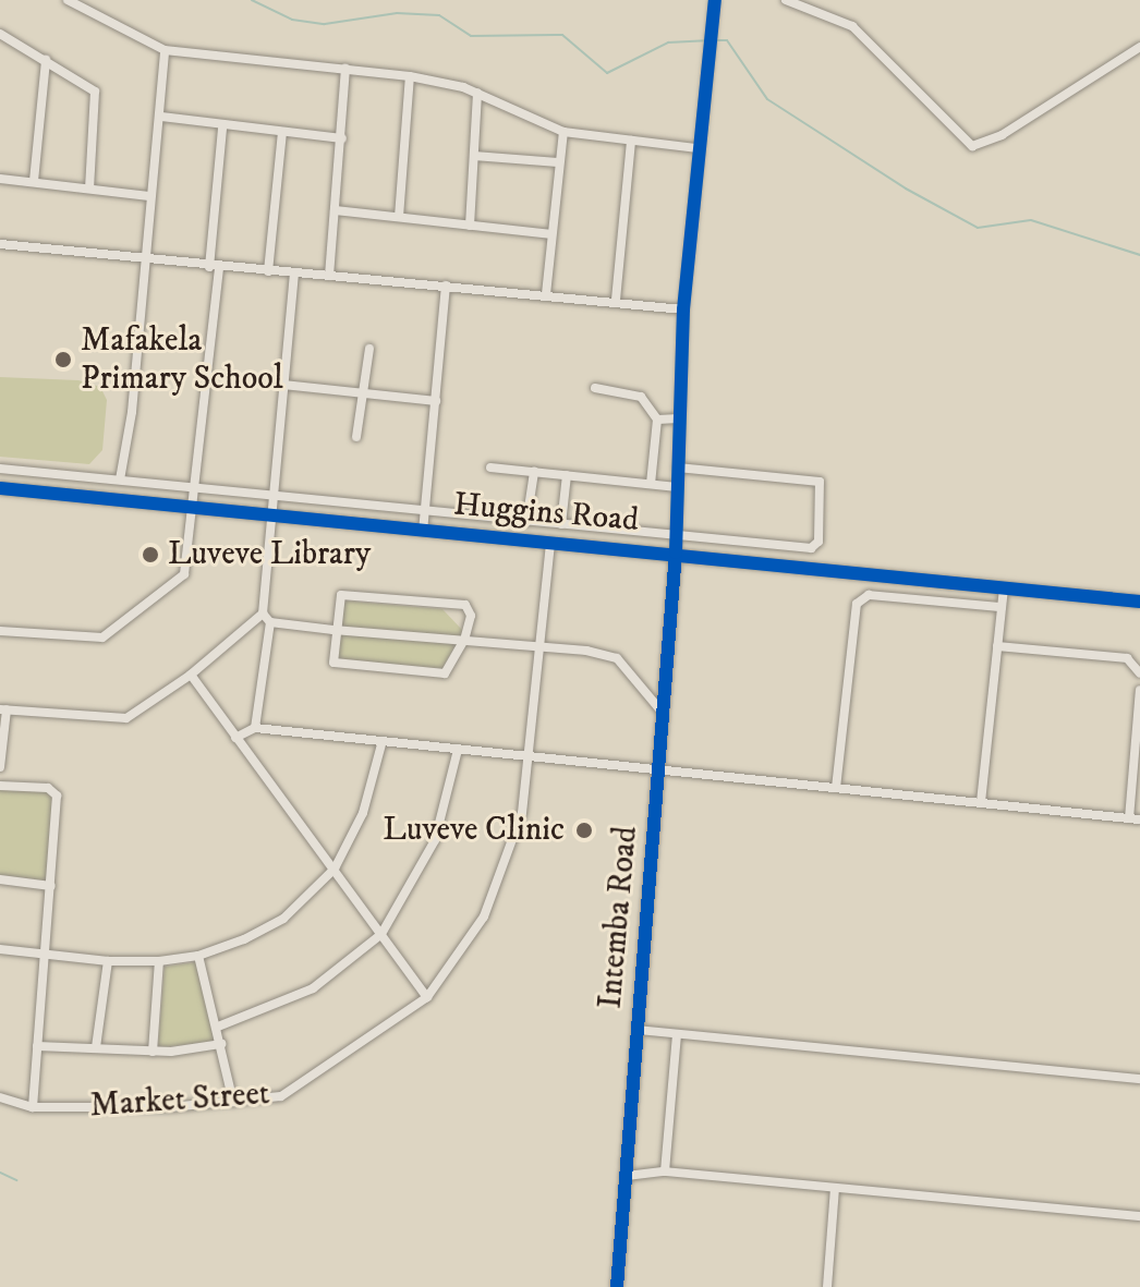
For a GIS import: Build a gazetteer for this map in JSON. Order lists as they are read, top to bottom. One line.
{"streets":{"street":["Huggins Road","Intemba Road","Market Street"]},"crossings":[["Huggins Road","Intemba Road"],["Huggins Road","Market Street"]],"places":["Mafakela Primary School","Luveve Library","Luveve Clinic"]}
